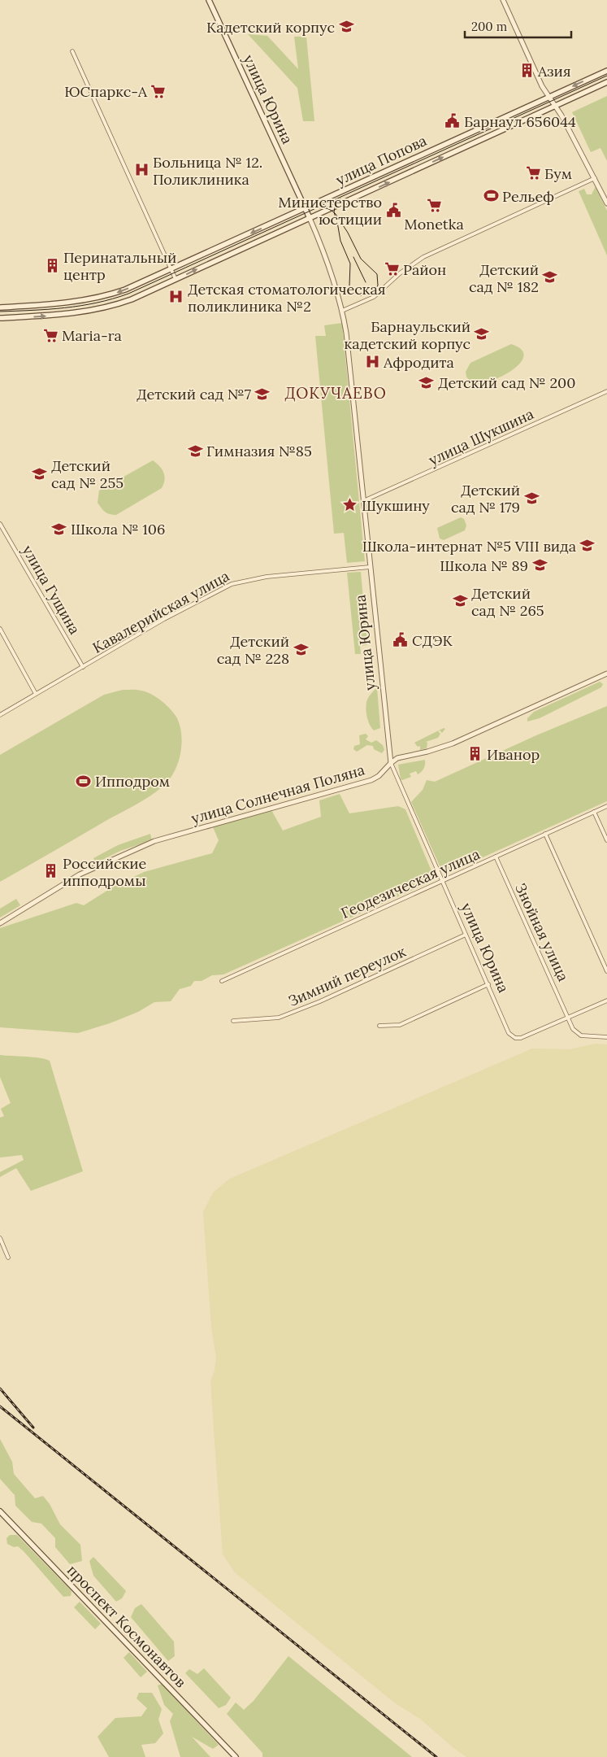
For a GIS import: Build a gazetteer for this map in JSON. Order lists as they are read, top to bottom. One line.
{"streets":{"main road":["улица Юрина","улица Попова","проспект Космонавтов"],"street":["улица Шукшина","улица Гущина","Кавалерийская улица","улица Солнечная Поляна","Геодезическая улица","Знойная улица","Зимний переулок"]},"crossings":[["улица Юрина","улица Попова"],["улица Юрина","улица Шукшина"],["улица Юрина","Кавалерийская улица"],["улица Юрина","улица Солнечная Поляна"],["улица Юрина","Геодезическая улица"],["улица Юрина","Знойная улица"],["улица Юрина","Зимний переулок"],["улица Гущина","Кавалерийская улица"],["Геодезическая улица","Знойная улица"]],"districts":["ДОКУЧАЕВО"],"places":{"school or university":["Кадетский корпус","Детский сад № 182","Барнаульский кадетский корпус","Детский сад № 200","Детский сад №7","Гимназия №85","Детский сад № 255","Детский сад № 179","Школа № 106","Школа-интернат №5 VIII вида","Школа № 89","Детский сад № 265","Детский сад № 228"],"building":["Азия","Перинатальный центр","Иванор","Российские ипподромы"],"supermarket":["ЮСпаркс-А","Бум","Monetka","Район","Maria-ra"],"public building":["Барнаул 656044","Министерство юстиции","СДЭК"],"hospital":["Больница № 12. Поликлиника","Детская стоматологическая поликлиника №2","Афродита"],"sports":["Рельеф","Ипподром"],"place":["Шукшину"]},"scale_bar":"200 m"}
